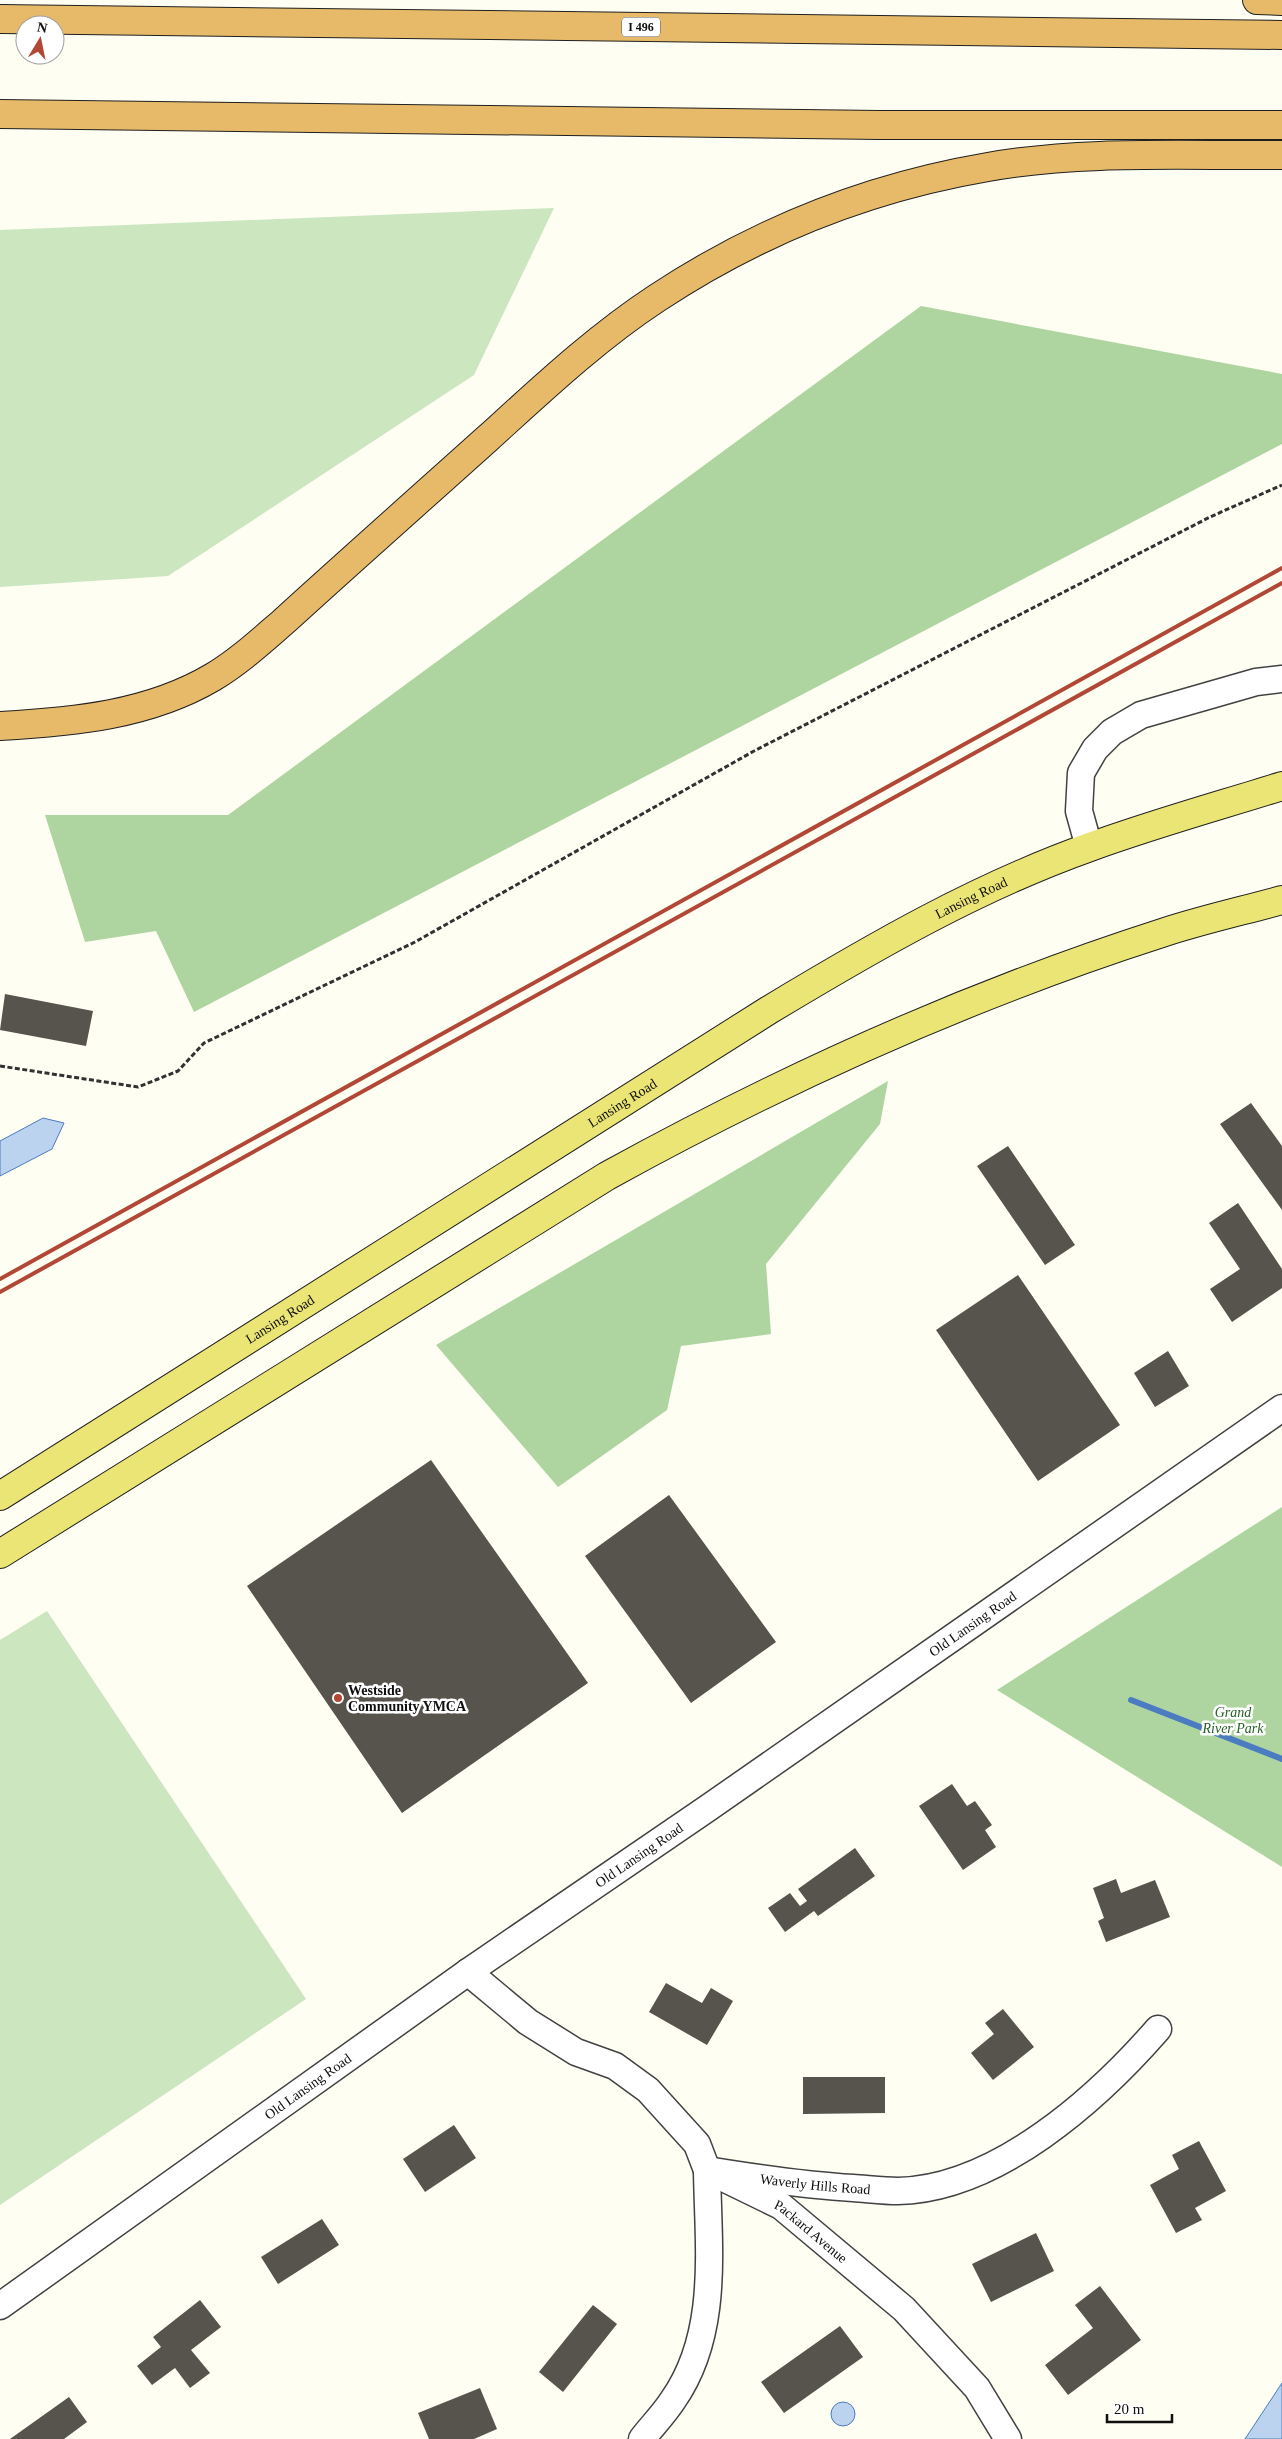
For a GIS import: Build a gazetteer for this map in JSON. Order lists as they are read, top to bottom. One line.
{"streets":{"highway":["I 496"],"main road":["Lansing Road"],"street":["Old Lansing Road","Waverly Hills Road","Packard Avenue"]},"crossings":[["Waverly Hills Road","Packard Avenue"]],"parks":["Grand River Park"],"places":["Westside Community YMCA"],"scale_bar":"20 m","north":"top"}
